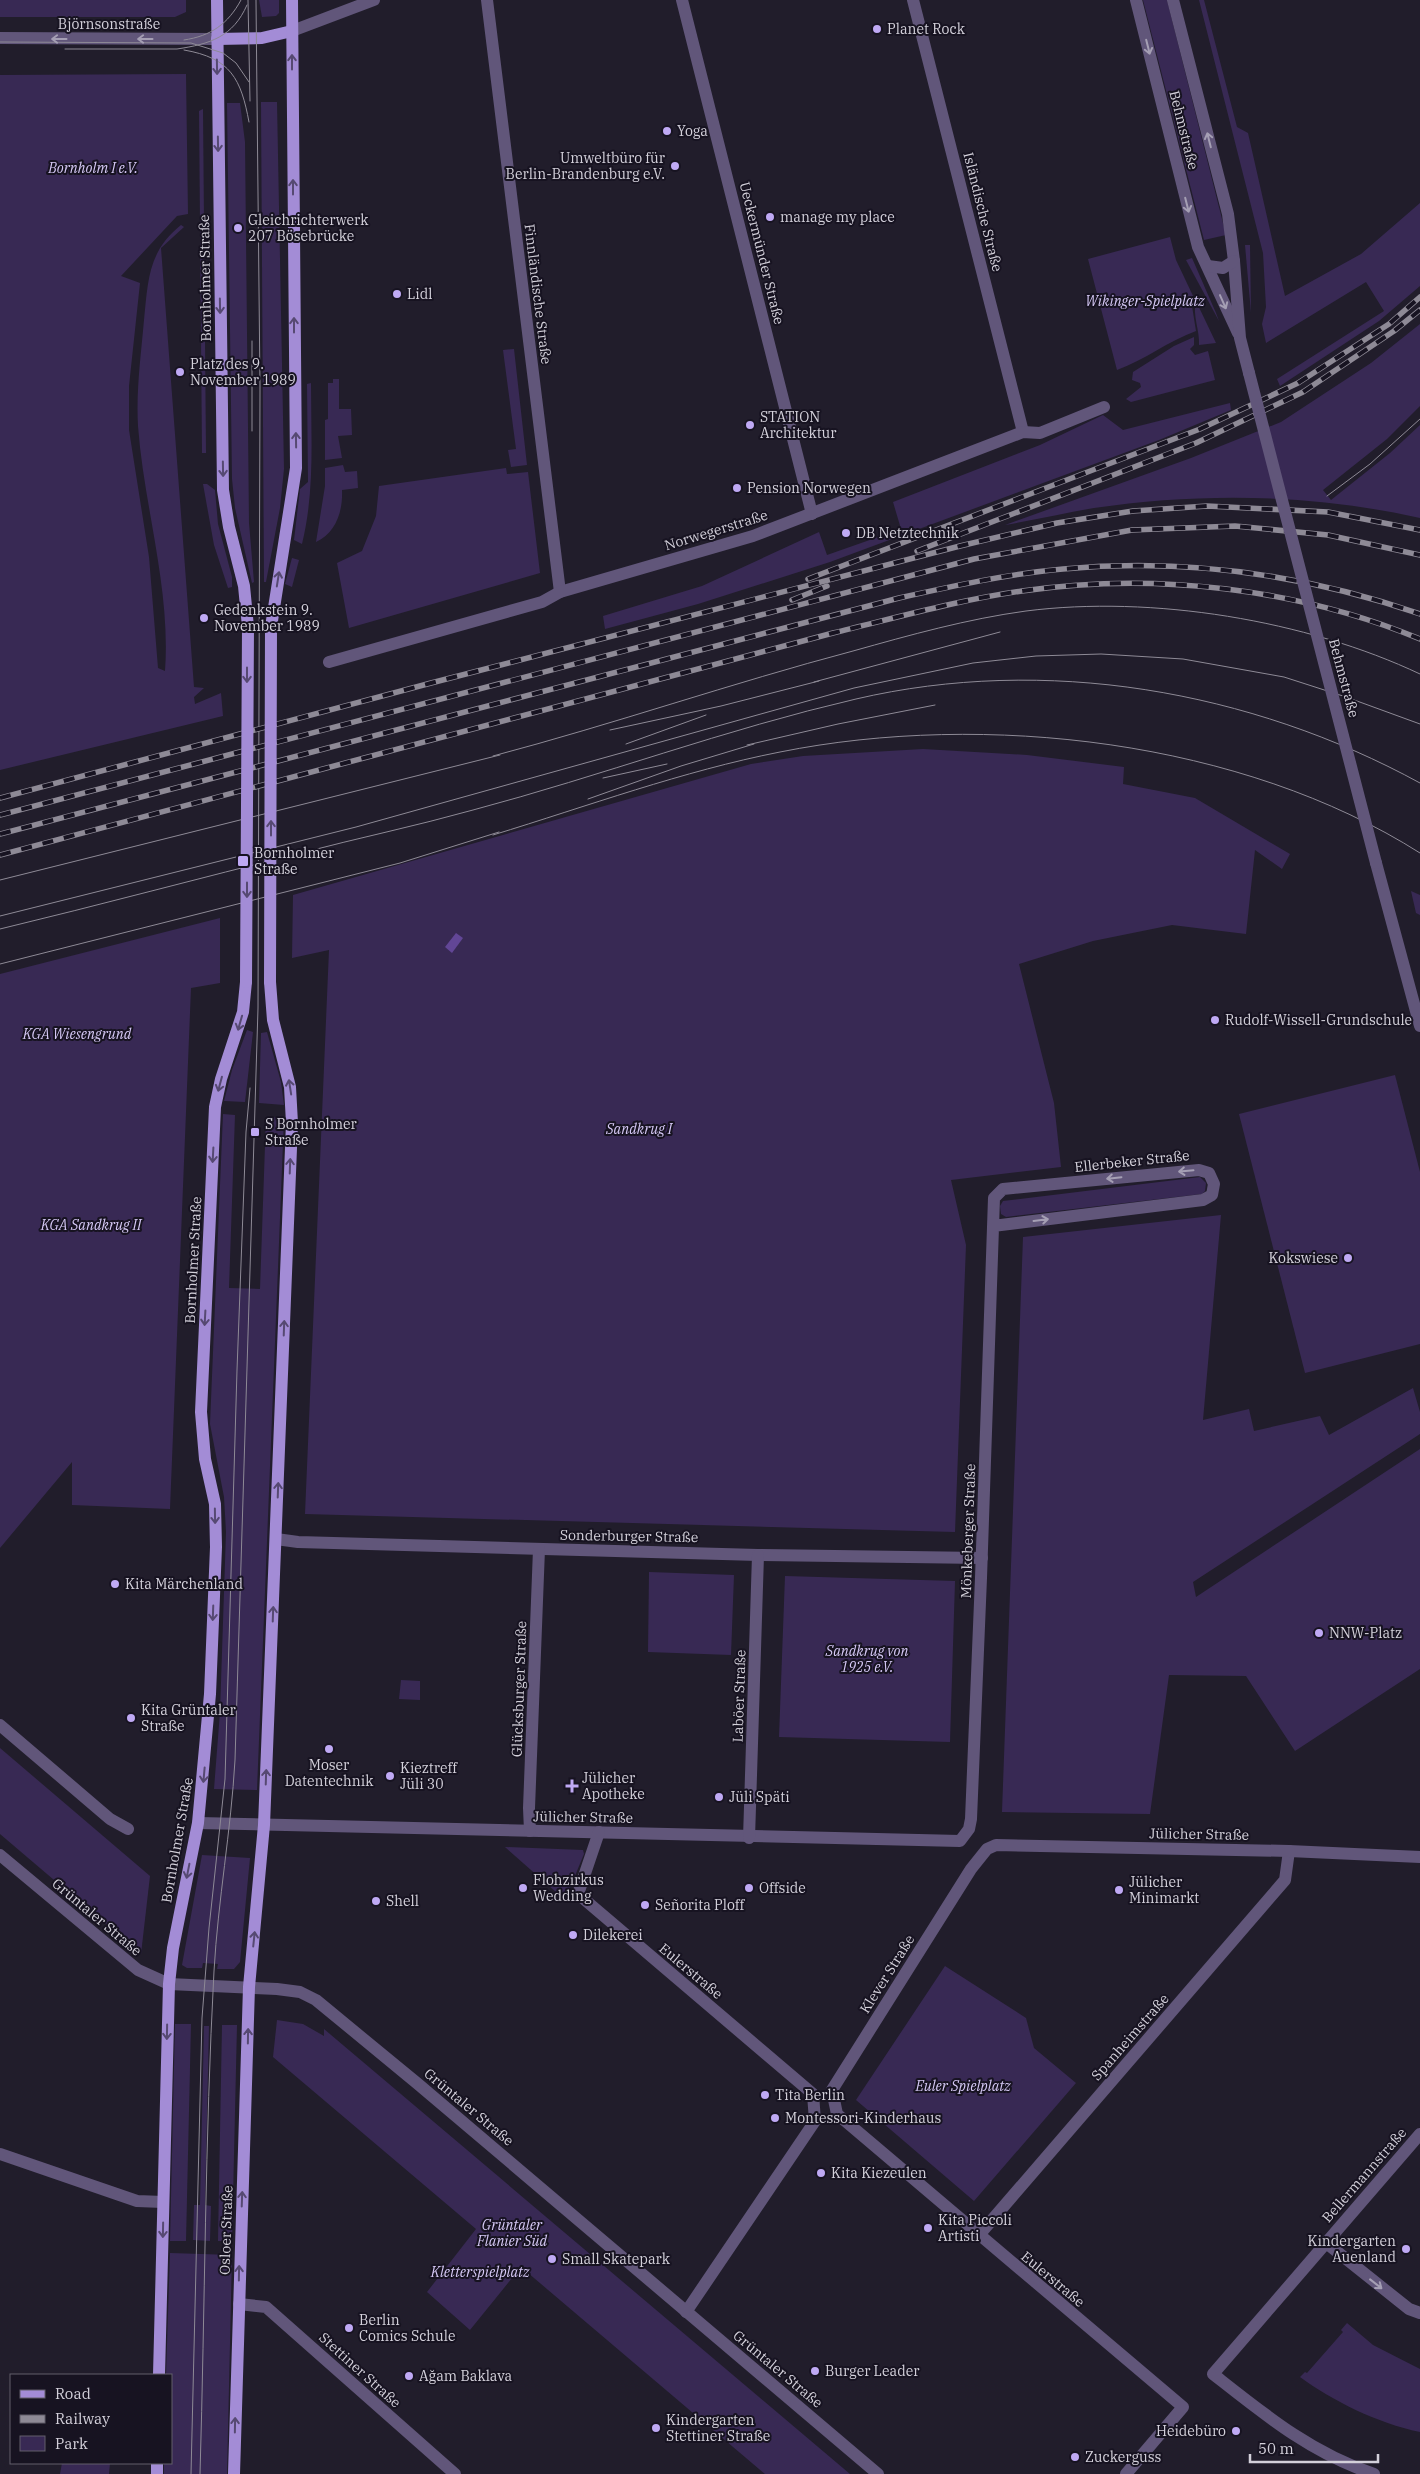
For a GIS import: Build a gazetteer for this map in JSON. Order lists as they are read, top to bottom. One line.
{"streets":{"main road":["Bornholmer Straße","Osloer Straße"],"street":["Björnsonstraße","Behmstraße","Isländische Straße","Ueckermünder Straße","Finnländische Straße","Norwegerstraße","Ellerbeker Straße","Mönkeberger Straße","Sonderburger Straße","Glücksburger Straße","Laböer Straße","Jülicher Straße","Grüntaler Straße","Eulerstraße","Klever Straße","Spanheimstraße","Bellermannstraße","Stettiner Straße"]},"crossings":[["Björnsonstraße","Bornholmer Straße"],["Isländische Straße","Norwegerstraße"],["Ueckermünder Straße","Norwegerstraße"],["Bornholmer Straße","Jülicher Straße"],["Bornholmer Straße","Grüntaler Straße"],["Finnländische Straße","Norwegerstraße"],["Ellerbeker Straße","Mönkeberger Straße"],["Mönkeberger Straße","Sonderburger Straße"],["Mönkeberger Straße","Jülicher Straße"],["Sonderburger Straße","Glücksburger Straße"],["Sonderburger Straße","Laböer Straße"],["Glücksburger Straße","Jülicher Straße"],["Laböer Straße","Jülicher Straße"],["Jülicher Straße","Eulerstraße"],["Jülicher Straße","Klever Straße"],["Jülicher Straße","Spanheimstraße"],["Grüntaler Straße","Eulerstraße"],["Grüntaler Straße","Osloer Straße"],["Eulerstraße","Klever Straße"],["Eulerstraße","Spanheimstraße"],["Osloer Straße","Stettiner Straße"]],"one_way":["Björnsonstraße"],"parks":["Bornholm I e.V.","Wikinger-Spielplatz","KGA Wiesengrund","Sandkrug I","KGA Sandkrug II","Sandkrug von 1925 e.V.","Euler Spielplatz","Grüntaler Flanier Süd","Kletterspielplatz"],"places":{"other":["Planet Rock","Yoga","Umweltbüro für Berlin-Brandenburg e.V.","manage my place","Gleichrichterwerk 207 Bösebrücke","Lidl","Platz des 9. November 1989","STATION Architektur","Pension Norwegen","DB Netztechnik","Gedenkstein 9. November 1989","Rudolf-Wissell-Grundschule","Kokswiese","Kita Märchenland","NNW-Platz","Kita Grüntaler Straße","Moser Datentechnik","Kieztreff Jüli 30","Jüli Späti","Flohzirkus Wedding","Offside","Jülicher Minimarkt","Shell","Señorita Ploff","Dilekerei","Tita Berlin","Montessori-Kinderhaus","Kita Kiezeulen","Kita Piccoli Artisti","Kindergarten Auenland","Small Skatepark","Berlin Comics Schule","Burger Leader","Ağam Baklava","Kindergarten Stettiner Straße","Heidebüro","Zuckerguss"],"transit":["Bornholmer Straße","S Bornholmer Straße"],"health":["Jülicher Apotheke"]},"legend":["Road","Railway","Park"],"scale_bar":"50 m"}
